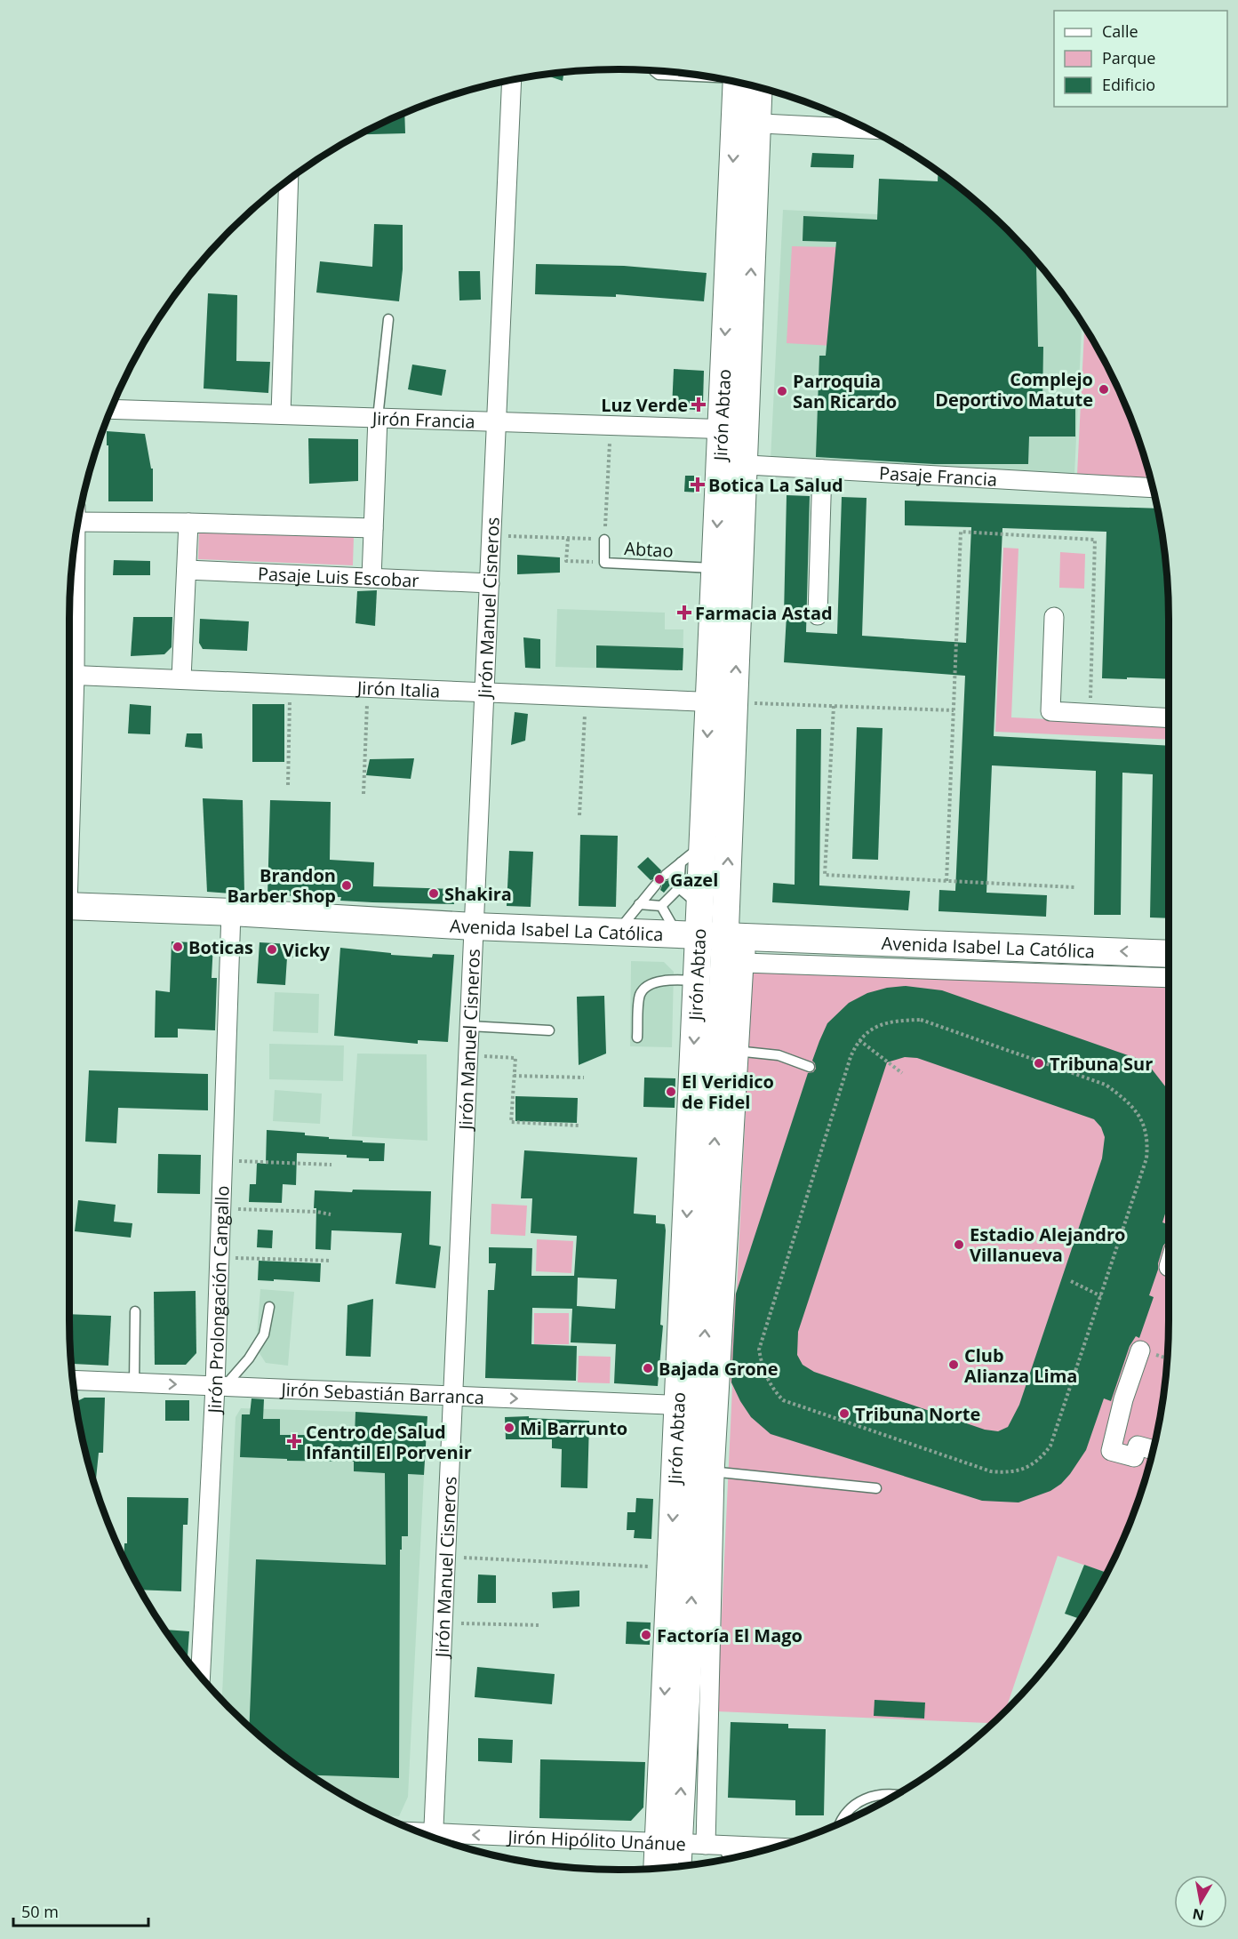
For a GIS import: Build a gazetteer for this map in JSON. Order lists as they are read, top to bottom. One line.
{"streets":{"street":["Jirón Abtao","Jirón Francia","Pasaje Francia","Pasaje Luis Escobar","Jirón Manuel Cisneros","Jirón Italia","Avenida Isabel La Católica","Jirón Prolongación Cangallo","Jirón Sebastián Barranca","Jirón Hipólito Unánue"],"lane":["Abtao"]},"crossings":[["Jirón Abtao","Jirón Francia"],["Jirón Abtao","Pasaje Francia"],["Jirón Abtao","Abtao"],["Jirón Abtao","Jirón Italia"],["Jirón Abtao","Avenida Isabel La Católica"],["Jirón Abtao","Jirón Sebastián Barranca"],["Jirón Abtao","Jirón Hipólito Unánue"],["Jirón Francia","Jirón Manuel Cisneros"],["Pasaje Luis Escobar","Jirón Manuel Cisneros"],["Jirón Manuel Cisneros","Jirón Italia"],["Jirón Manuel Cisneros","Avenida Isabel La Católica"],["Jirón Manuel Cisneros","Jirón Sebastián Barranca"],["Avenida Isabel La Católica","Jirón Prolongación Cangallo"],["Jirón Prolongación Cangallo","Jirón Sebastián Barranca"]],"one_way":["Jirón Sebastián Barranca","Jirón Hipólito Unánue"],"places":{"other":["Complejo Deportivo Matute","Parroquia San Ricardo","Gazel","Brandon Barber Shop","Shakira","Boticas","Vicky","Tribuna Sur","El Veridico de Fidel","Estadio Alejandro Villanueva","Club Alianza Lima","Bajada Grone","Tribuna Norte","Mi Barrunto","Factoría El Mago"],"health":["Luz Verde","Botica La Salud","Farmacia Astad","Centro de Salud Infantil El Porvenir"]},"legend":["Calle","Parque","Edificio"],"scale_bar":"50 m","north":"bottom"}
